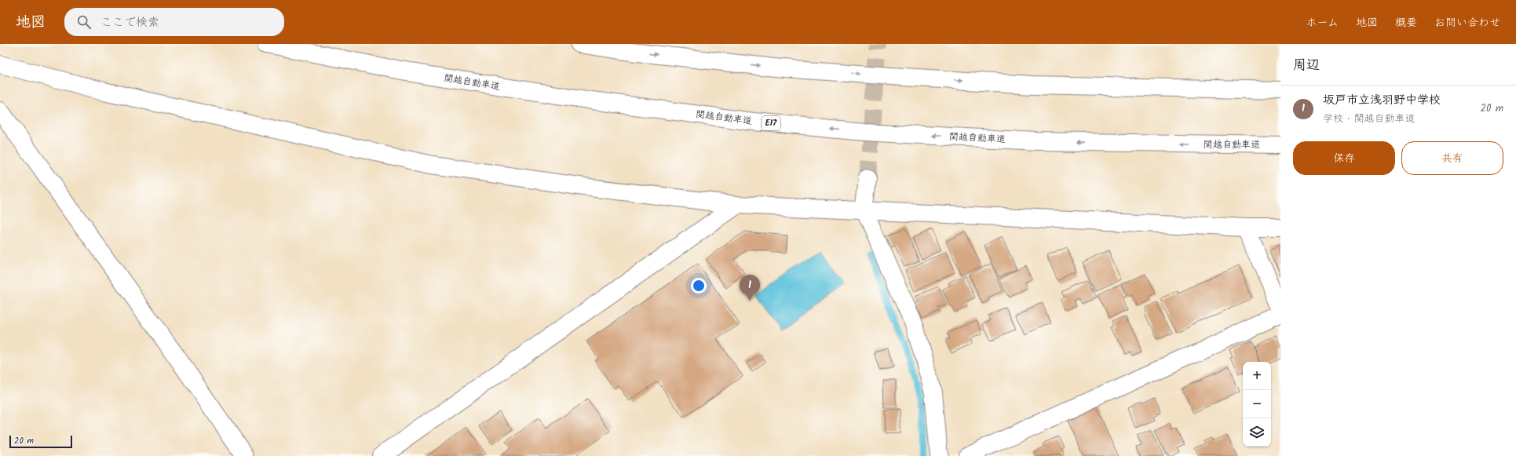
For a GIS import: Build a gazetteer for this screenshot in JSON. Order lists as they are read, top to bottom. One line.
{"streets":{"main road":["関越自動車道","E17"]},"scale_bar":"20 m","page":{"header":"地図","search":"ここで検索","nav":["ホーム","地図","概要","お問い合わせ"],"heading":"周辺","list":[{"mark":"1","name":"坂戸市立浅羽野中学校","note":"学校 · 関越自動車道","value":"20 m"}],"buttons":["保存","共有"],"pins":"1","map_buttons":["+","−"],"scale":"20 m"}}
